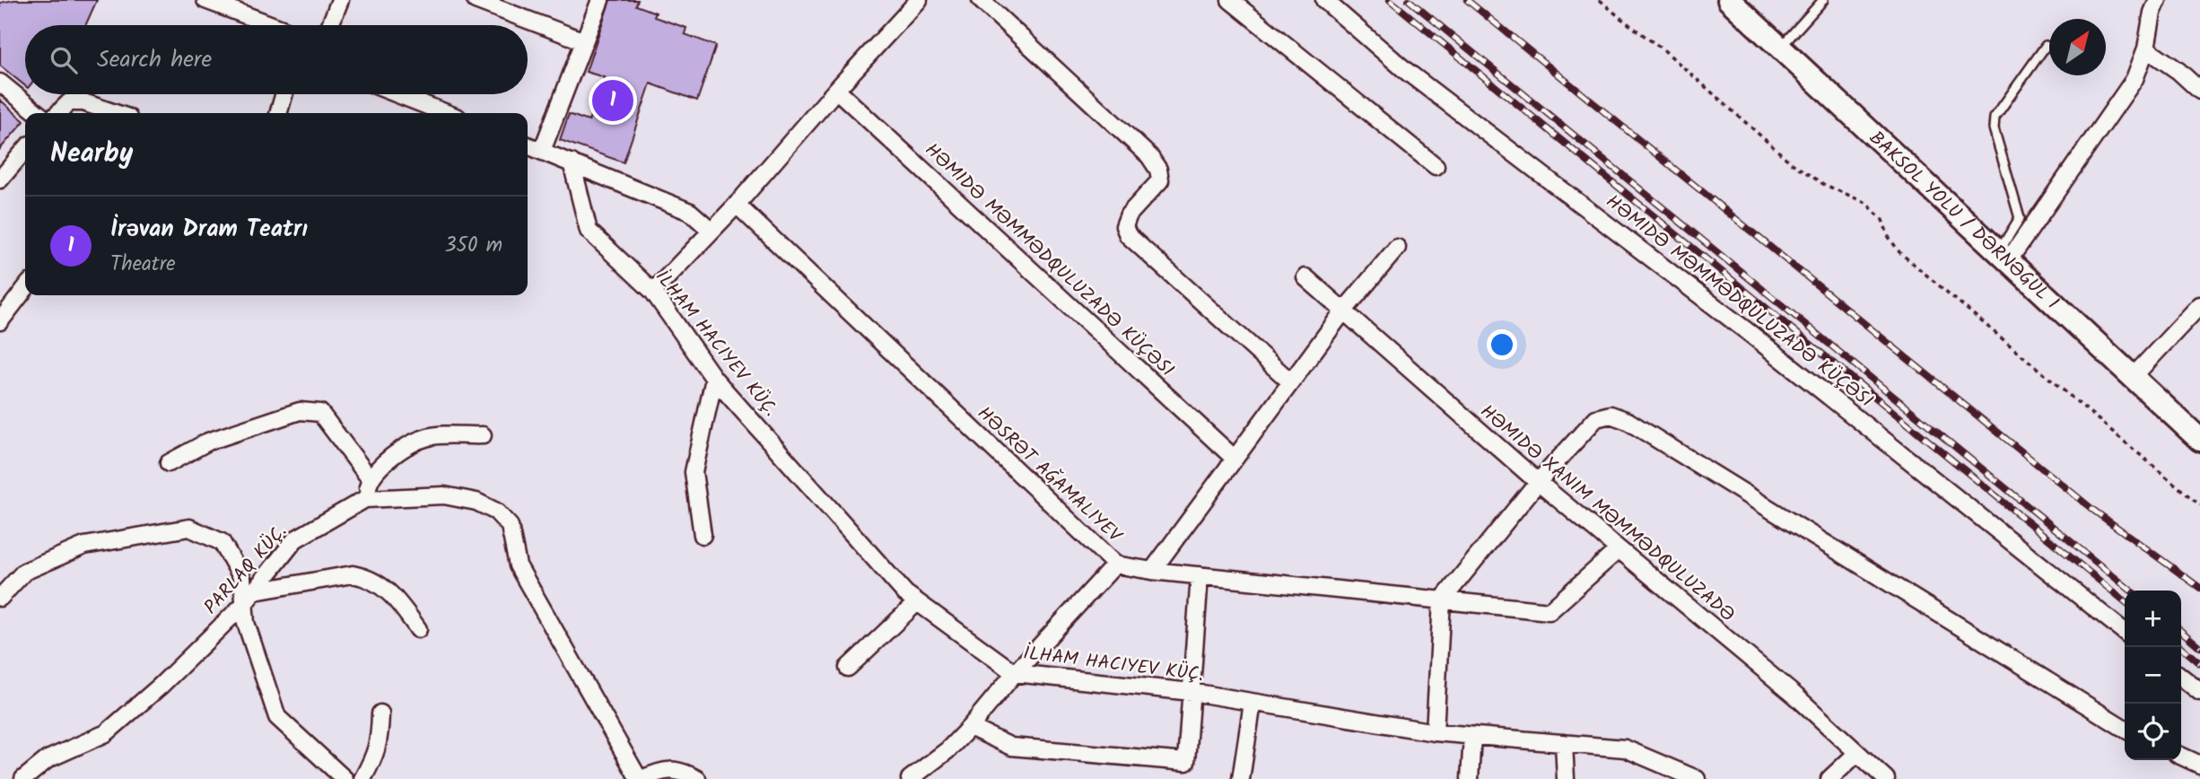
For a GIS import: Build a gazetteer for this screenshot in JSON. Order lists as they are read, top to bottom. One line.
{"streets":{"main road":["BAKSOL YOLU / DƏRNƏGÜL 1"],"street":["HƏMIDƏ MƏMMƏDQULUZADƏ KÜÇƏSI","PARLAQ KÜÇ."]},"north":"top right","page":{"search":"Search here","pins":"1","heading":"Nearby","list":[{"mark":"1","name":"İrəvan Dram Teatrı","note":"Theatre","value":"350 m"}],"map_buttons":["+","−"]}}
